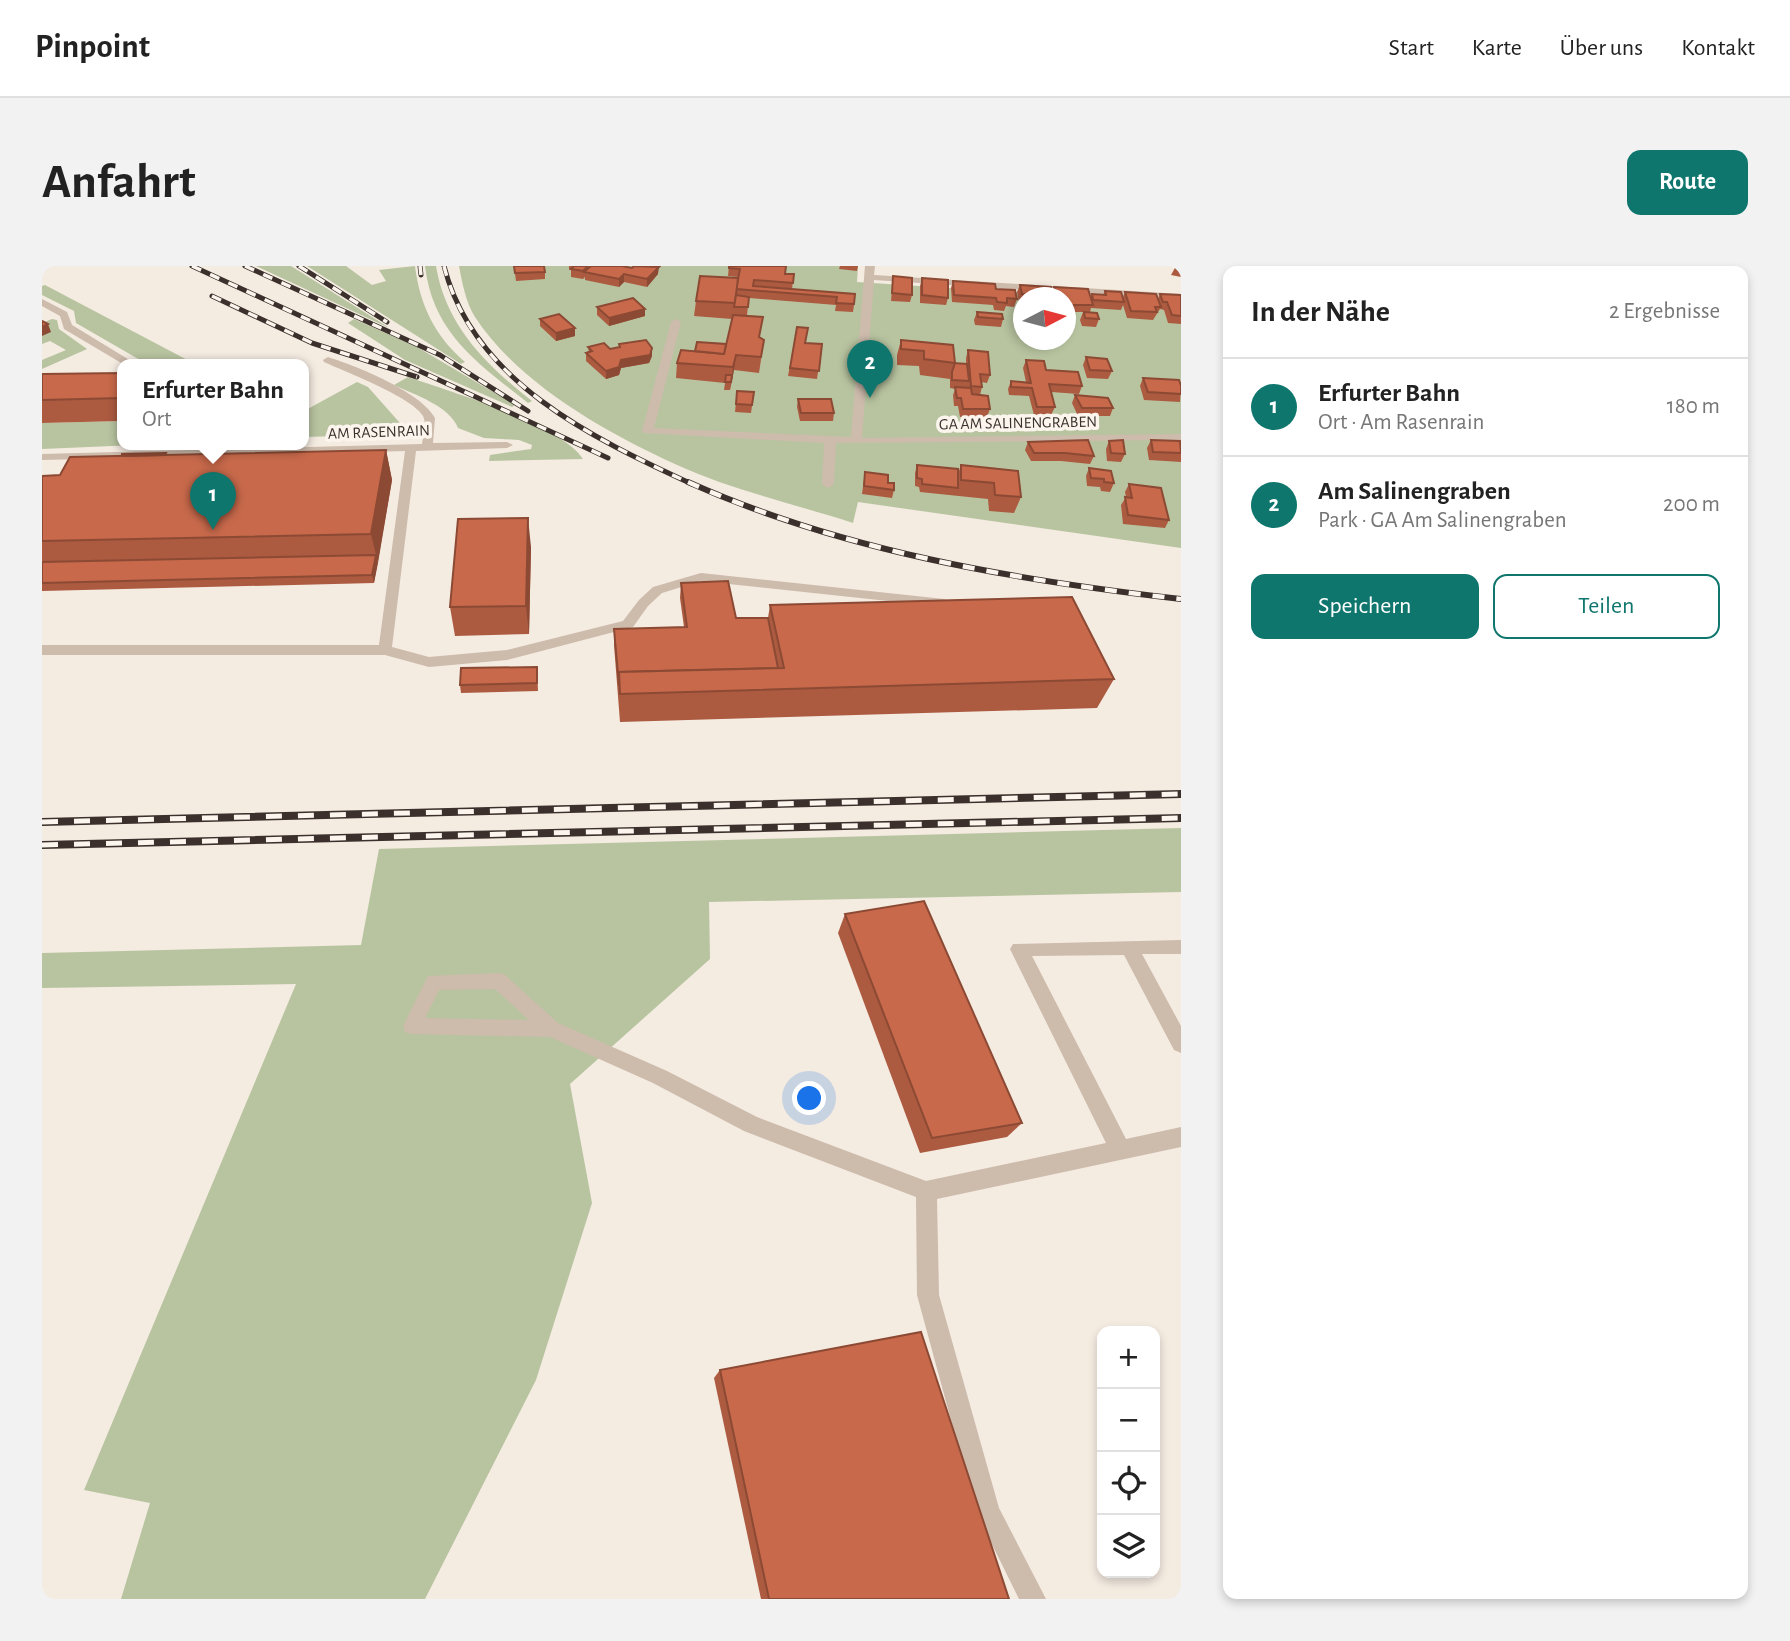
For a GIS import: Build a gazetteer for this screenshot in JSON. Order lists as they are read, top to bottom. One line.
{"streets":{"street":["GA AM SALINENGRABEN","AM RASENRAIN"]},"north":"right","page":{"header":"Pinpoint","nav":["Start","Karte","Über uns","Kontakt"],"buttons":["Route",["Speichern","Teilen"]],"title":"Anfahrt","heading":["In der Nähe","2 Ergebnisse"],"pins":["2","1"],"list":[{"mark":"1","name":"Erfurter Bahn","note":"Ort · Am Rasenrain","value":"180 m"},{"mark":"2","name":"Am Salinengraben","note":"Park · GA Am Salinengraben","value":"200 m"}],"popup":["Erfurter Bahn","Ort"],"map_buttons":["+","−"]}}
